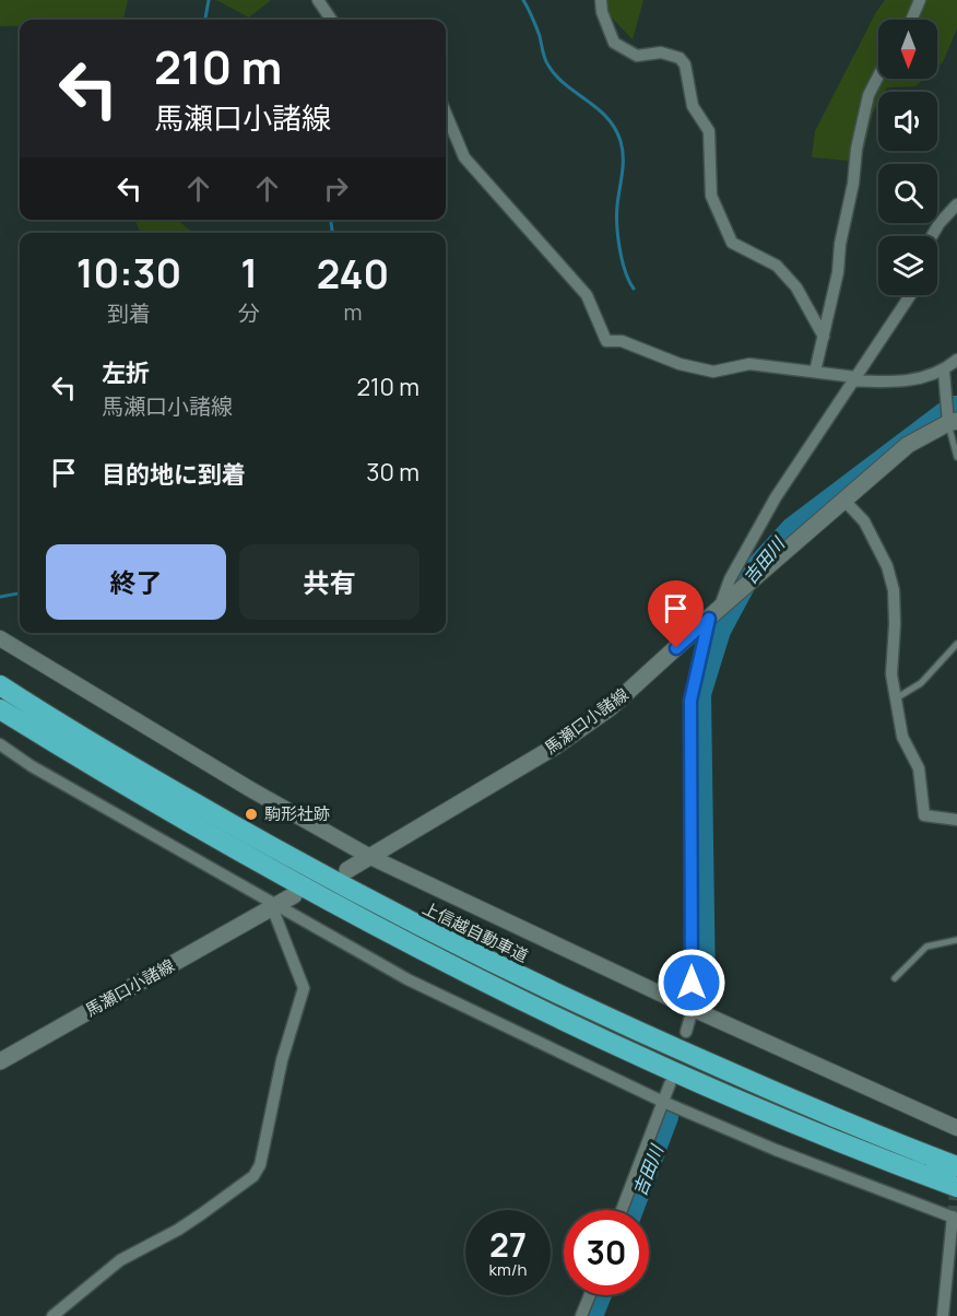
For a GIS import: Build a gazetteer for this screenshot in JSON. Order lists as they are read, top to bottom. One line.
{"streets":{"highway":["上信越自動車道"],"main road":["馬瀬口小諸線"]},"water":["吉田川"],"places":["駒形社跡"],"north":"bottom","page":{"turn":["210 m","馬瀬口小諸線"],"eta":["10:30","到着","1","分","240","m"],"list":[{"name":"左折","note":"馬瀬口小諸線","value":"210 m"},{"name":"目的地に到着","value":"30 m"}],"buttons":["終了","共有"],"speed":"27 km/h","limit":"30"}}
